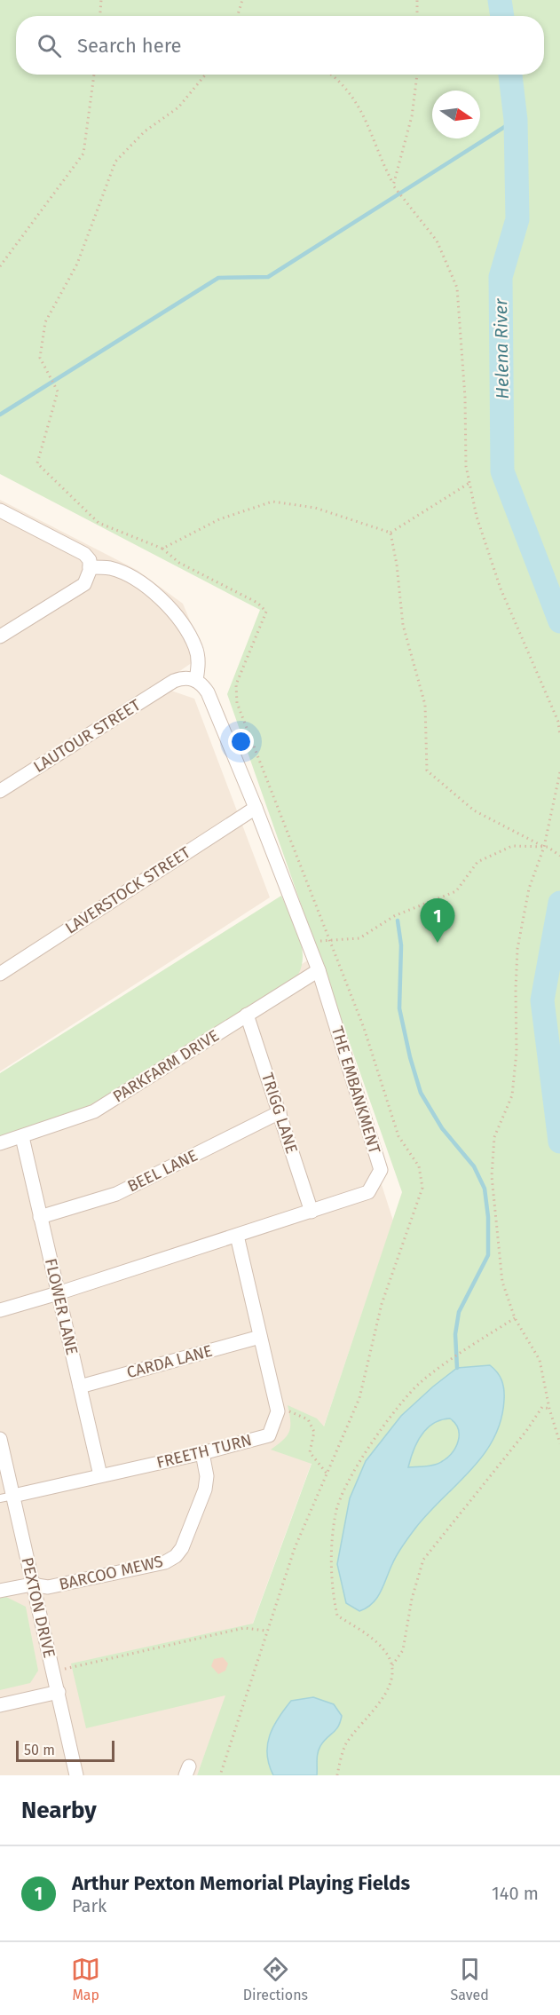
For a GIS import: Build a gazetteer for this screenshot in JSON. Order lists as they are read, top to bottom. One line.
{"streets":{"street":["LAUTOUR STREET","LAVERSTOCK STREET","PARKFARM DRIVE","THE EMBANKMENT","TRIGG LANE","BEEL LANE","FLOWER LANE","CARDA LANE","FREETH TURN","BARCOO MEWS","PEXTON DRIVE"]},"crossings":[["LAUTOUR STREET","THE EMBANKMENT"],["LAVERSTOCK STREET","THE EMBANKMENT"],["PARKFARM DRIVE","THE EMBANKMENT"],["PARKFARM DRIVE","TRIGG LANE"],["PARKFARM DRIVE","FLOWER LANE"],["THE EMBANKMENT","TRIGG LANE"],["THE EMBANKMENT","FLOWER LANE"],["TRIGG LANE","BEEL LANE"],["BEEL LANE","FLOWER LANE"],["FLOWER LANE","CARDA LANE"],["FLOWER LANE","FREETH TURN"],["FREETH TURN","BARCOO MEWS"],["FREETH TURN","PEXTON DRIVE"],["BARCOO MEWS","PEXTON DRIVE"]],"water":["Helena River"],"scale_bar":"50 m","north":"right","page":{"search":"Search here","pins":"1","scale":"50 m","heading":"Nearby","list":[{"mark":"1","name":"Arthur Pexton Memorial Playing Fields","note":"Park","value":"140 m"}],"nav":["Map","Directions","Saved"]}}
